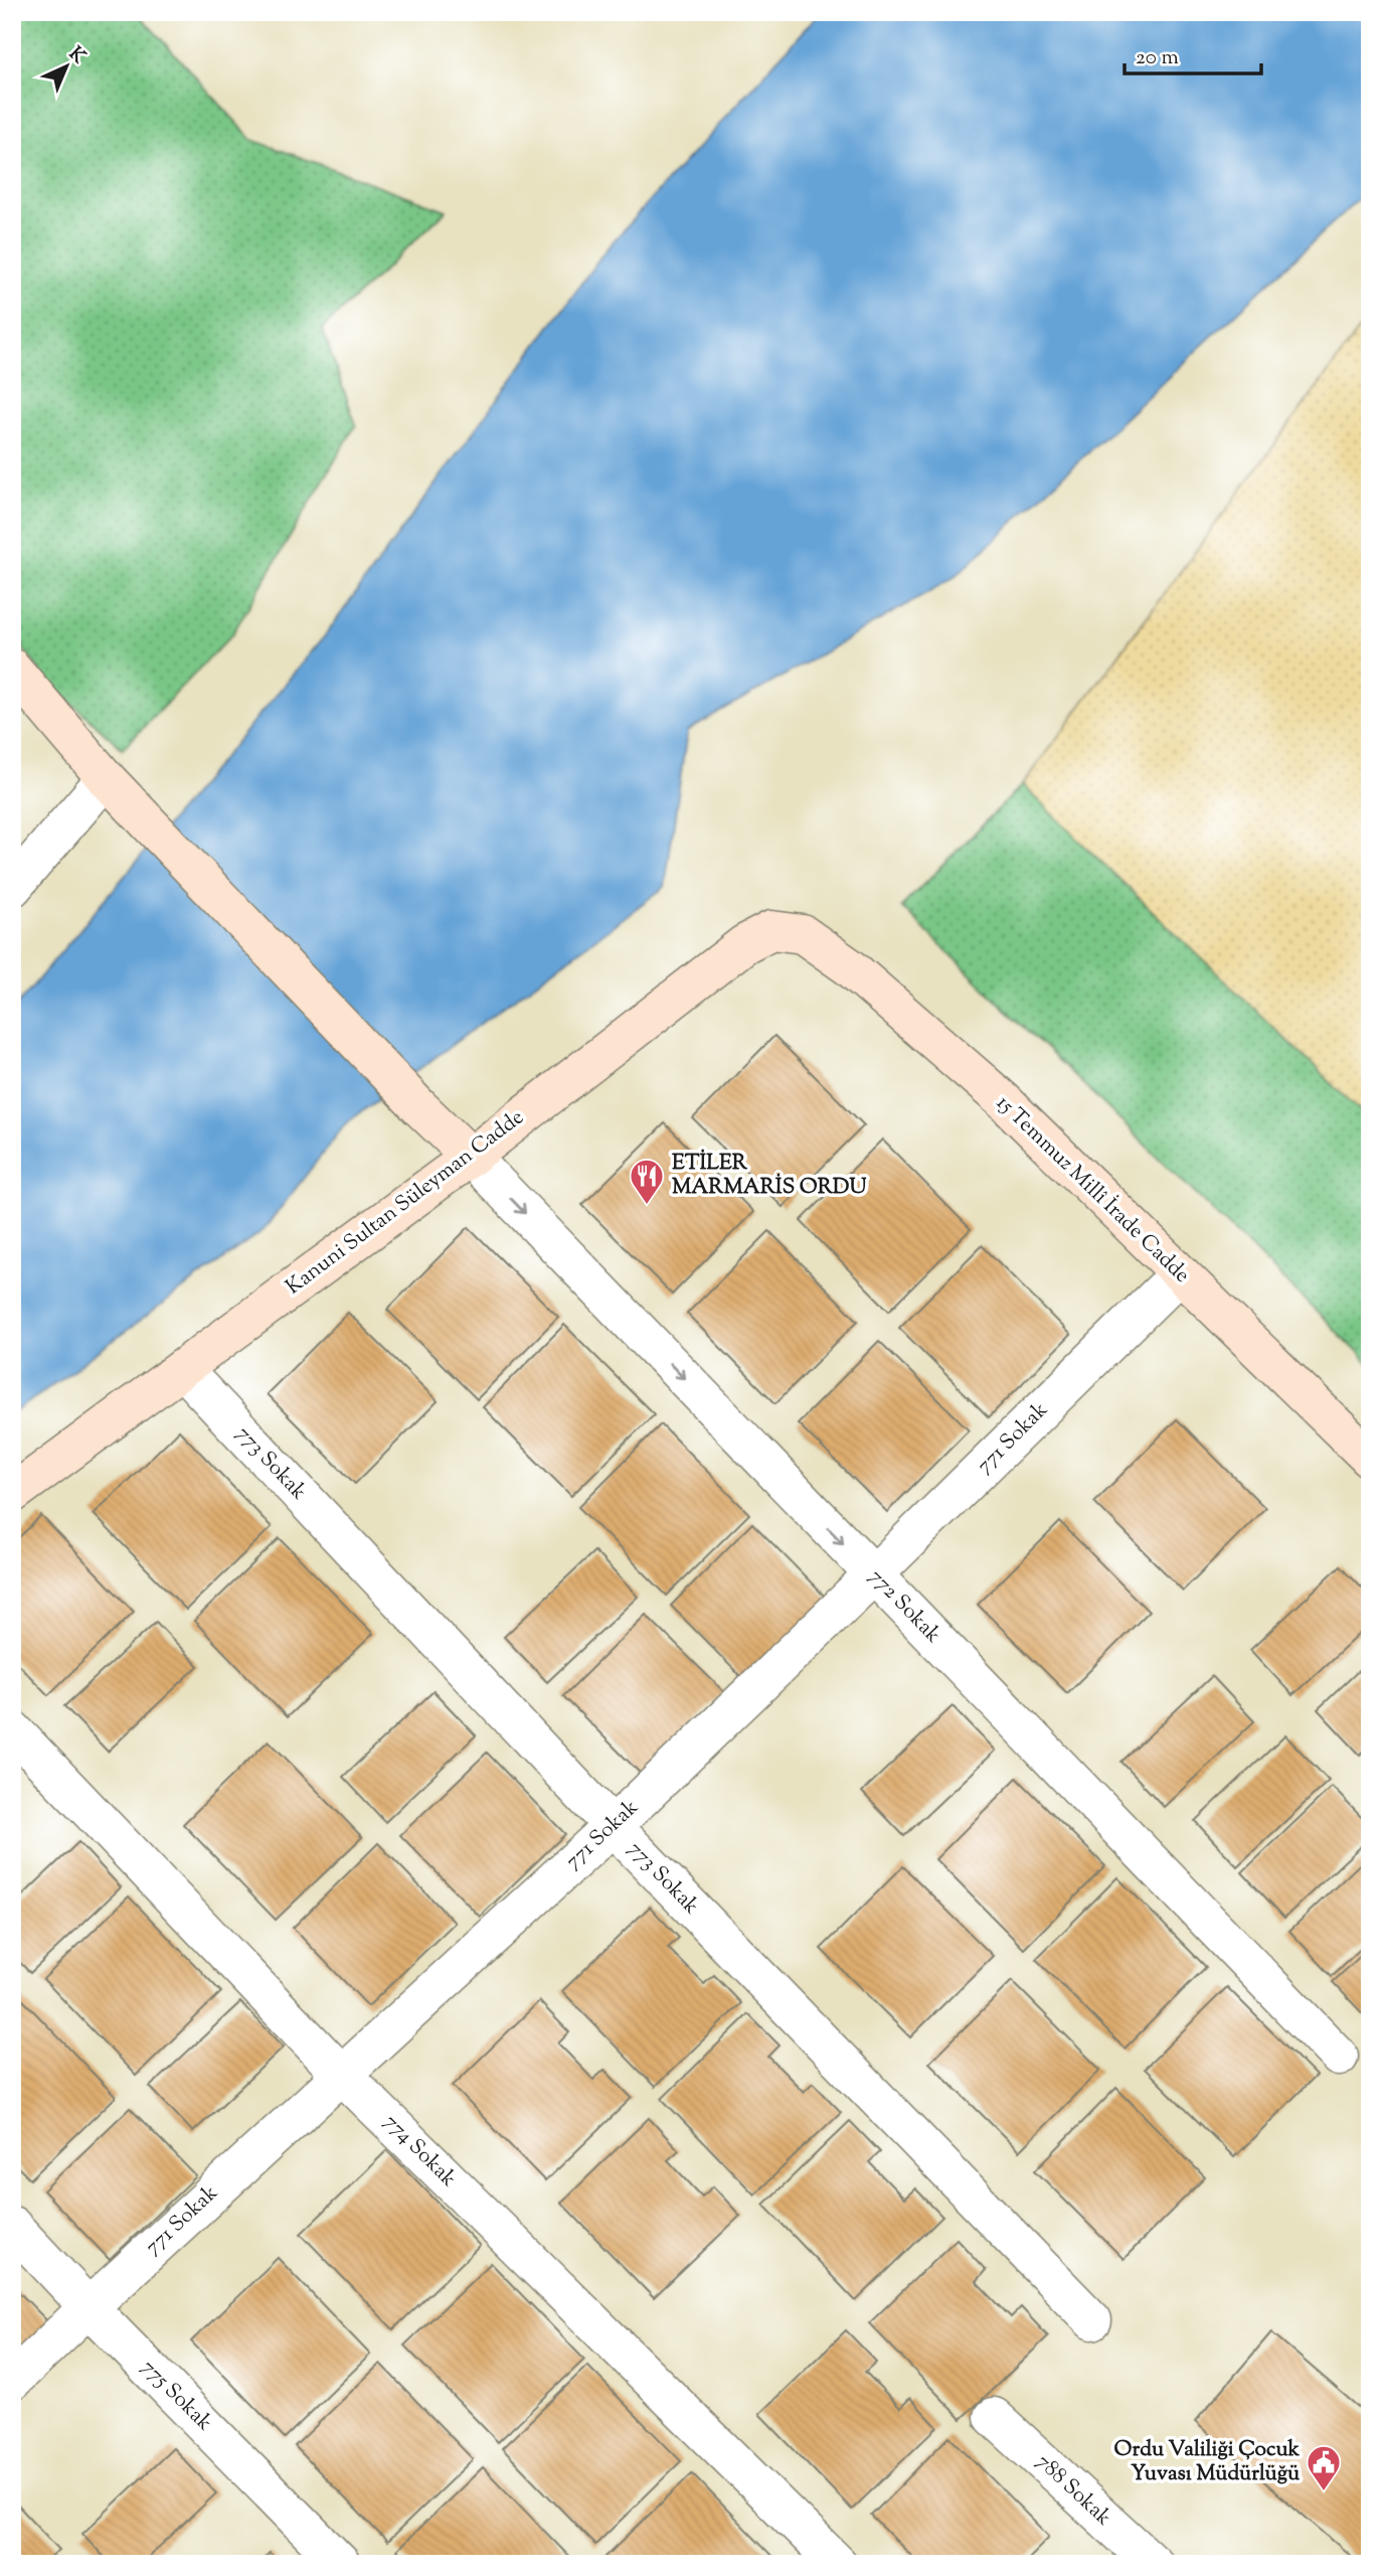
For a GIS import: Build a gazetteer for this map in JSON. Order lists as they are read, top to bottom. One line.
{"streets":{"street":["15 Temmuz Millî İrade Cadde","Kanuni Sultan Süleyman Cadde","771 Sokak","773 Sokak","772 Sokak","774 Sokak","775 Sokak","788 Sokak"]},"crossings":[["15 Temmuz Millî İrade Cadde","Kanuni Sultan Süleyman Cadde"],["15 Temmuz Millî İrade Cadde","771 Sokak"],["Kanuni Sultan Süleyman Cadde","773 Sokak"],["Kanuni Sultan Süleyman Cadde","772 Sokak"],["771 Sokak","773 Sokak"],["771 Sokak","772 Sokak"],["771 Sokak","774 Sokak"],["771 Sokak","775 Sokak"]],"one_way":["772 Sokak"],"places":{"restaurant":["ETİLER MARMARİS ORDU"],"public building":["Ordu Valiliği Çocuk Yuvası Müdürlüğü"]},"scale_bar":"20 m","north":"top right"}
